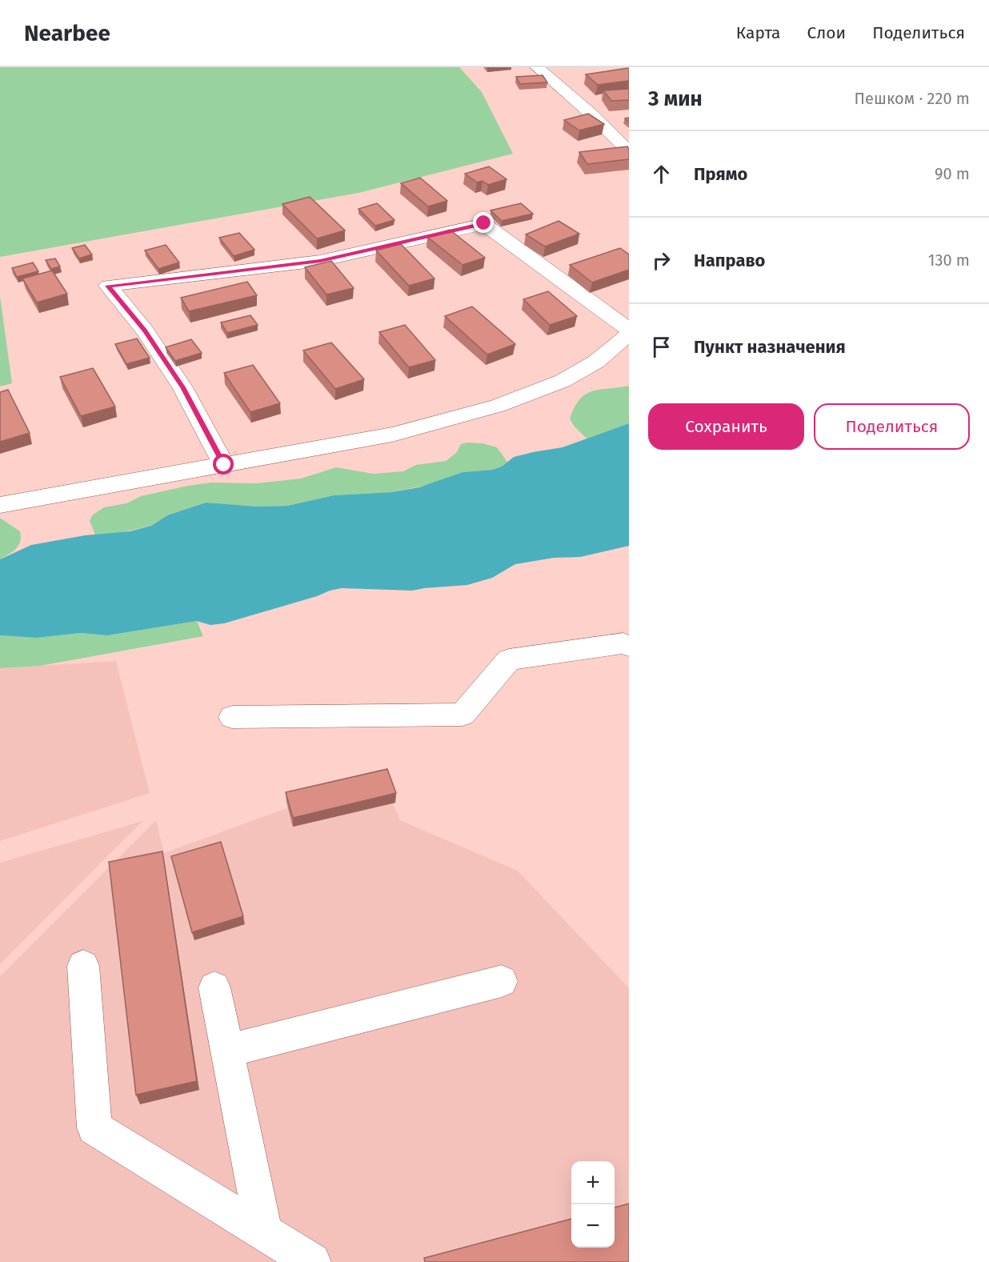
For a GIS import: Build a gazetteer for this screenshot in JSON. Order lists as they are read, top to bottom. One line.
{"page":{"header":"Nearbee","nav":["Карта","Слои","Поделиться"],"heading":["3 мин","Пешком · 220 m"],"list":[["Прямо","90 m"],["Направо","130 m"],"Пункт назначения"],"buttons":["Сохранить","Поделиться"],"map_buttons":["+","−"]}}
